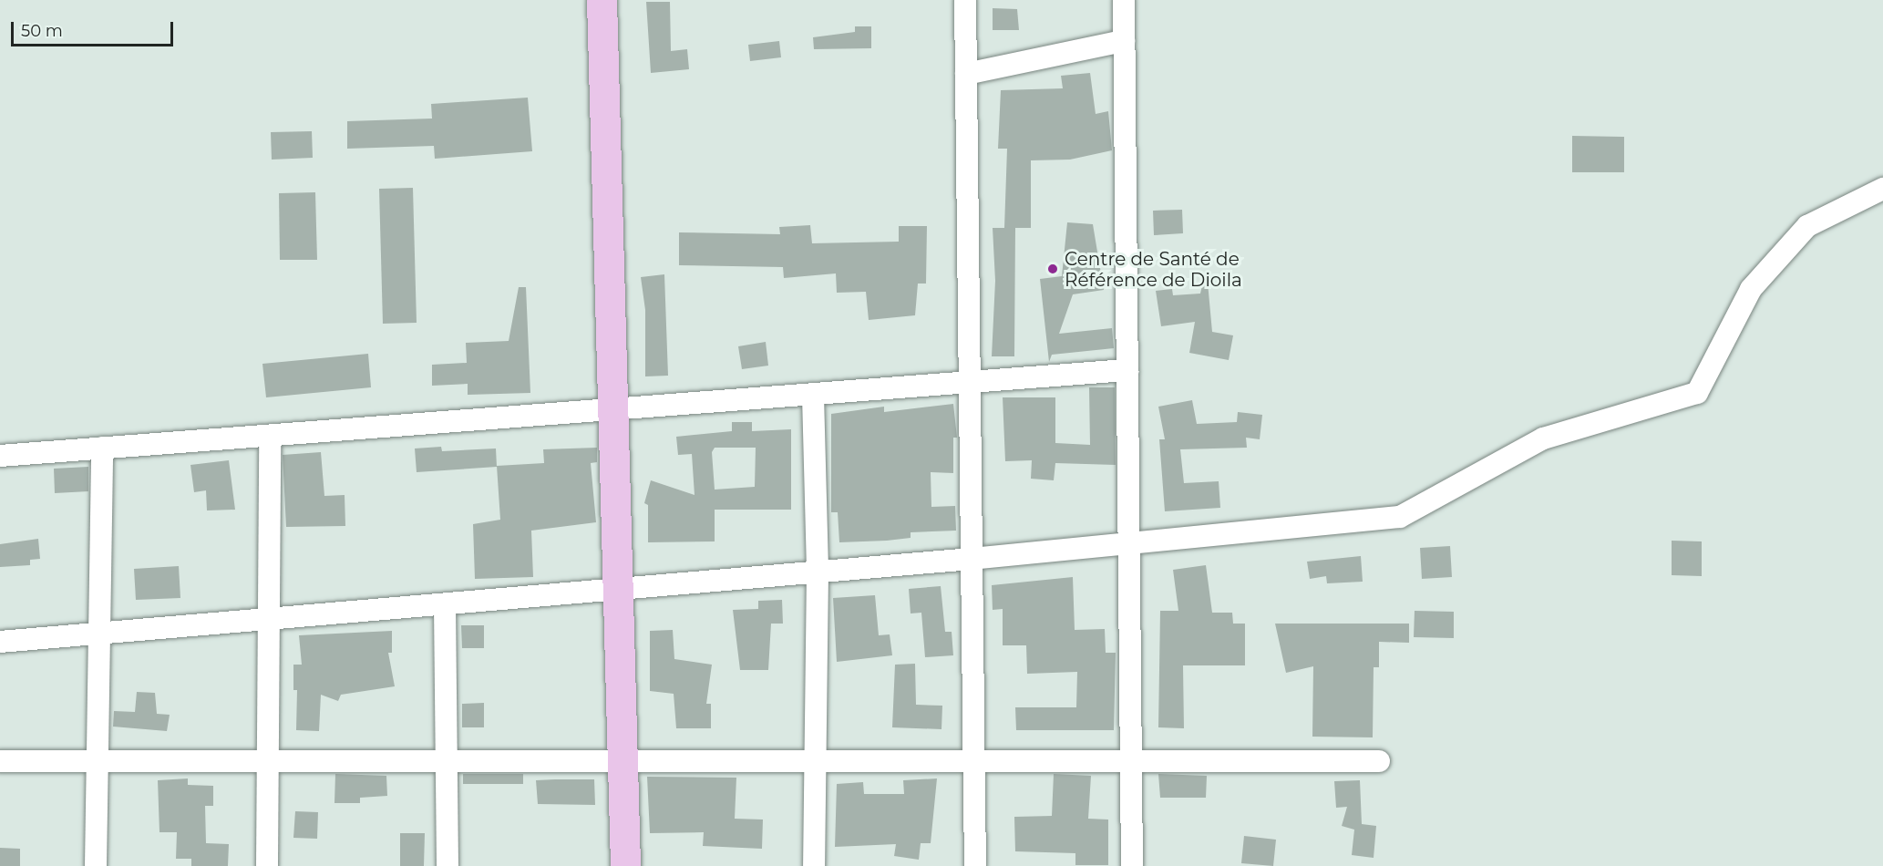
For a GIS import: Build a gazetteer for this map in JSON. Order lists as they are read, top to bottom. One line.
{"places":["Centre de Santé de Référence de Dioila"],"scale_bar":"50 m"}
